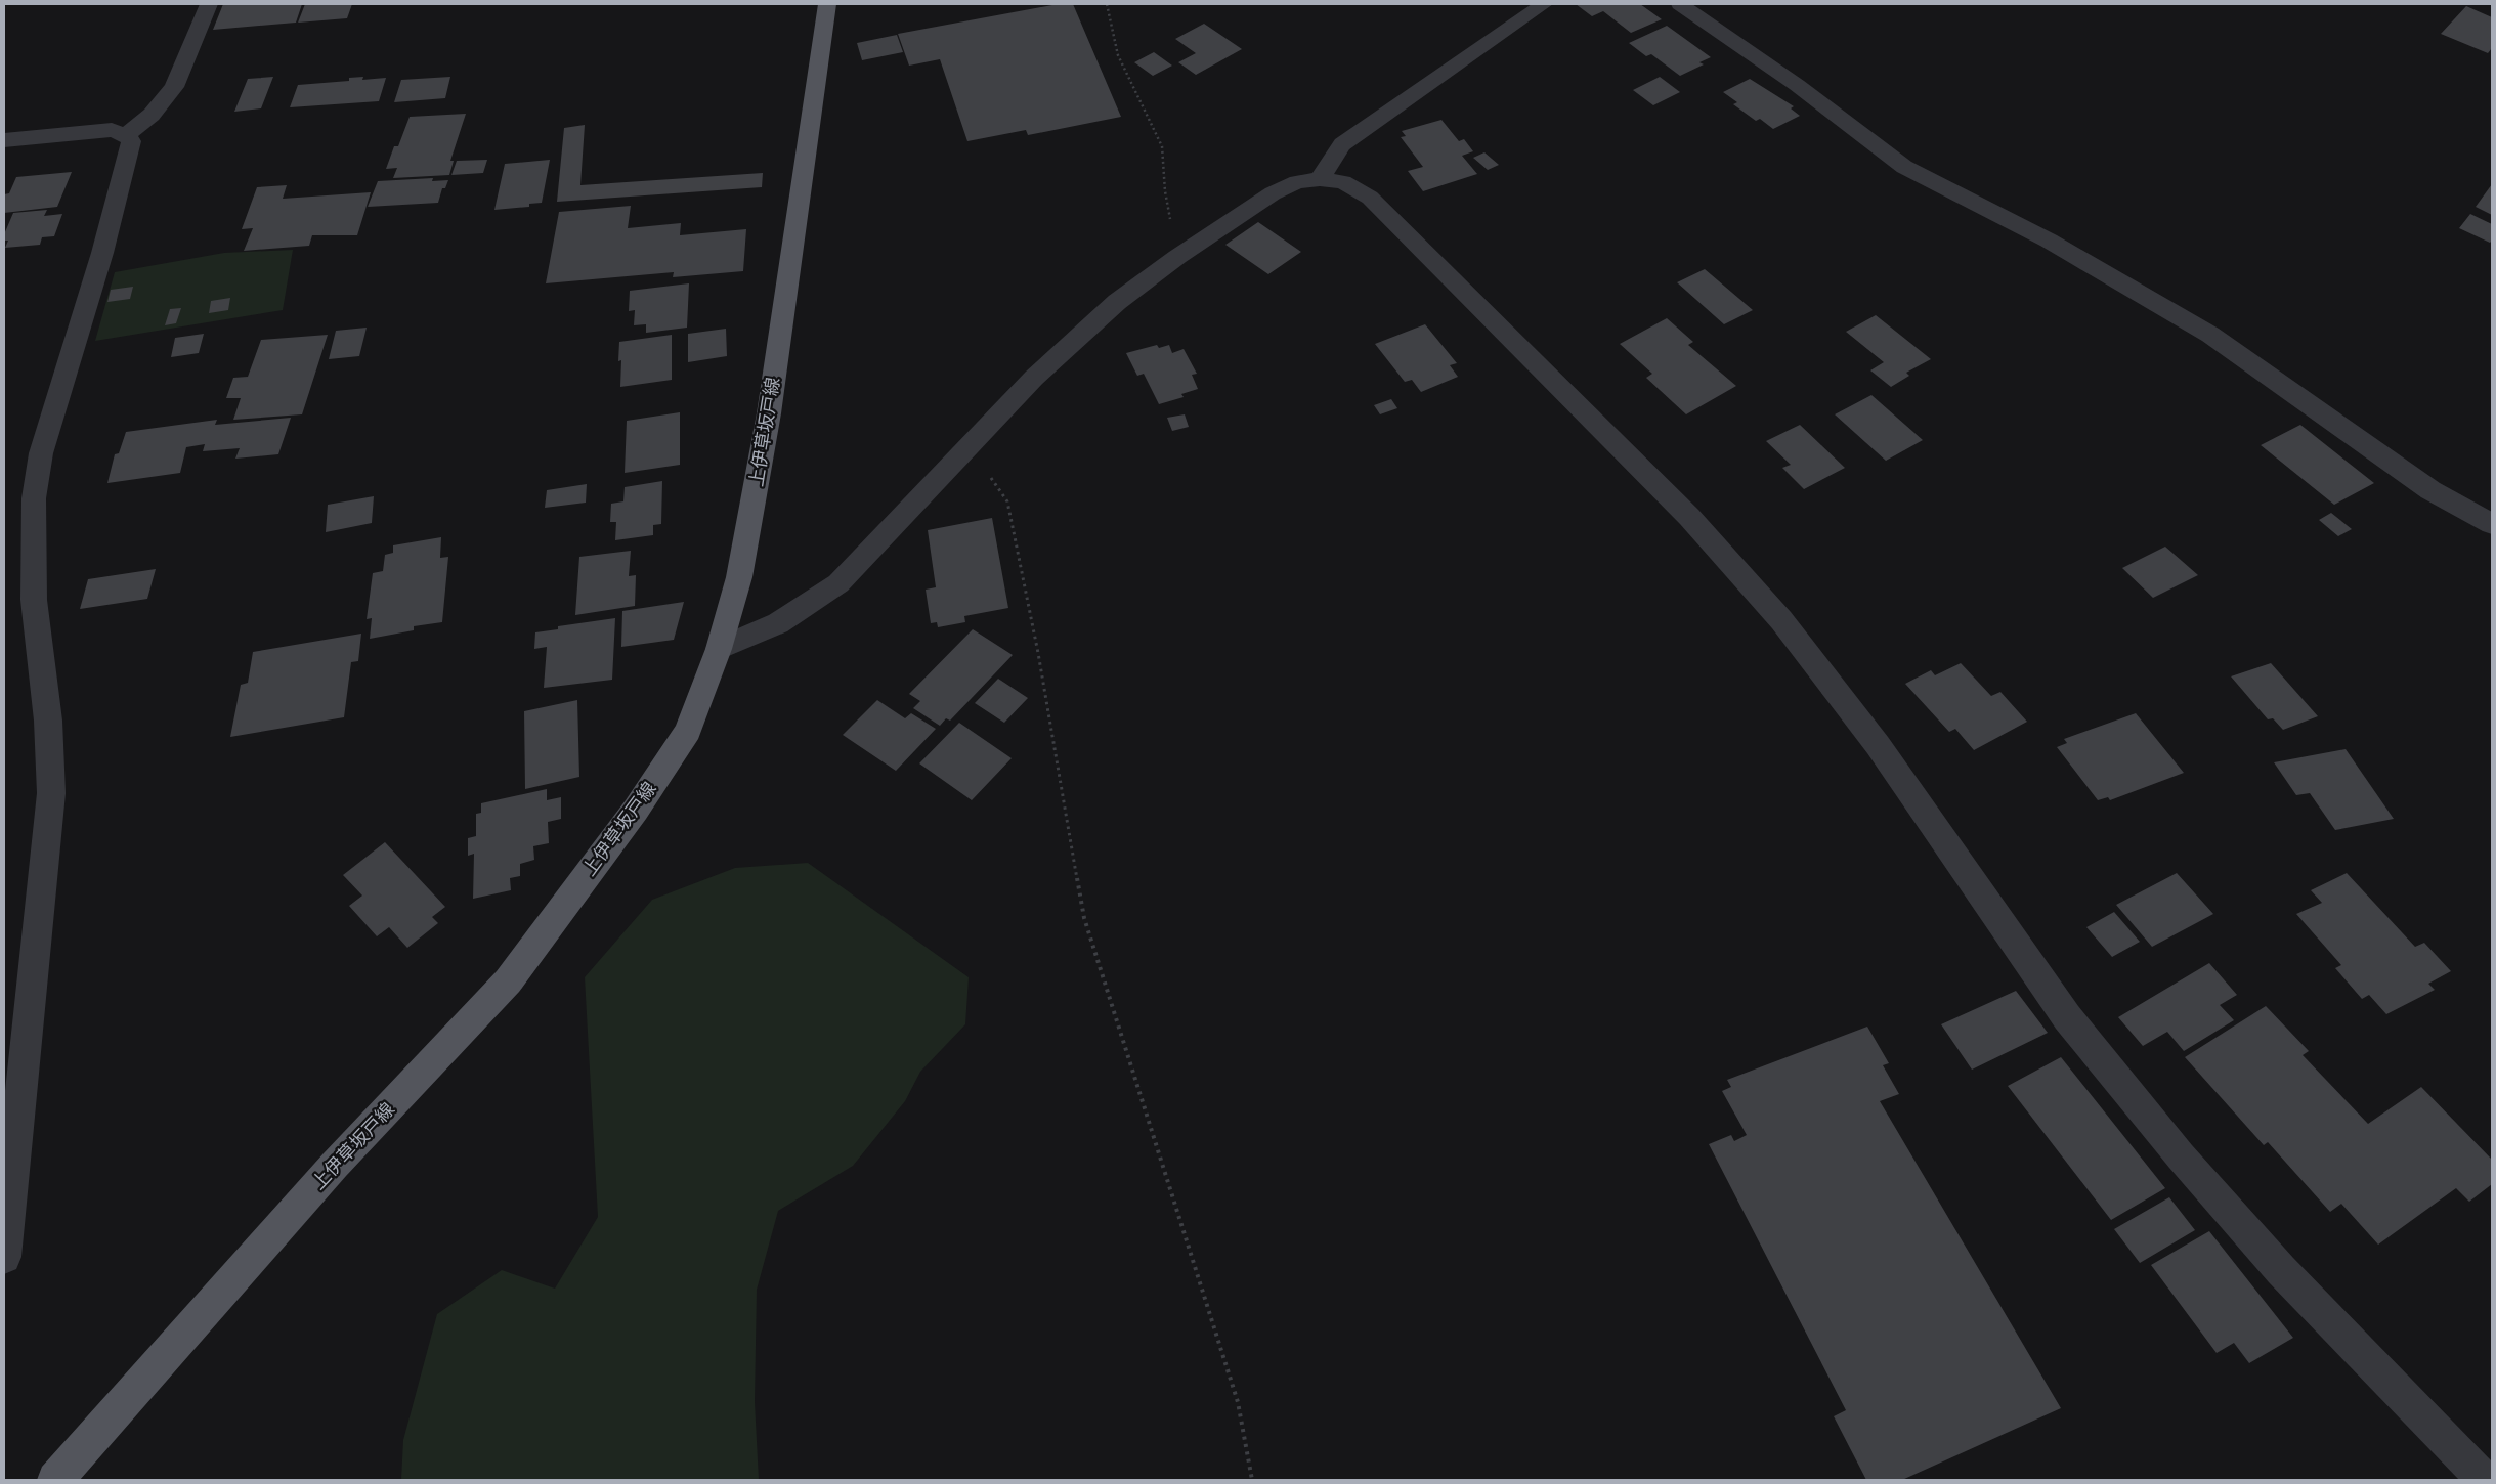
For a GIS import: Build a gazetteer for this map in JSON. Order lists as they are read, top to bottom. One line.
{"streets":{"main road":["上伊草坂戸線"]}}
